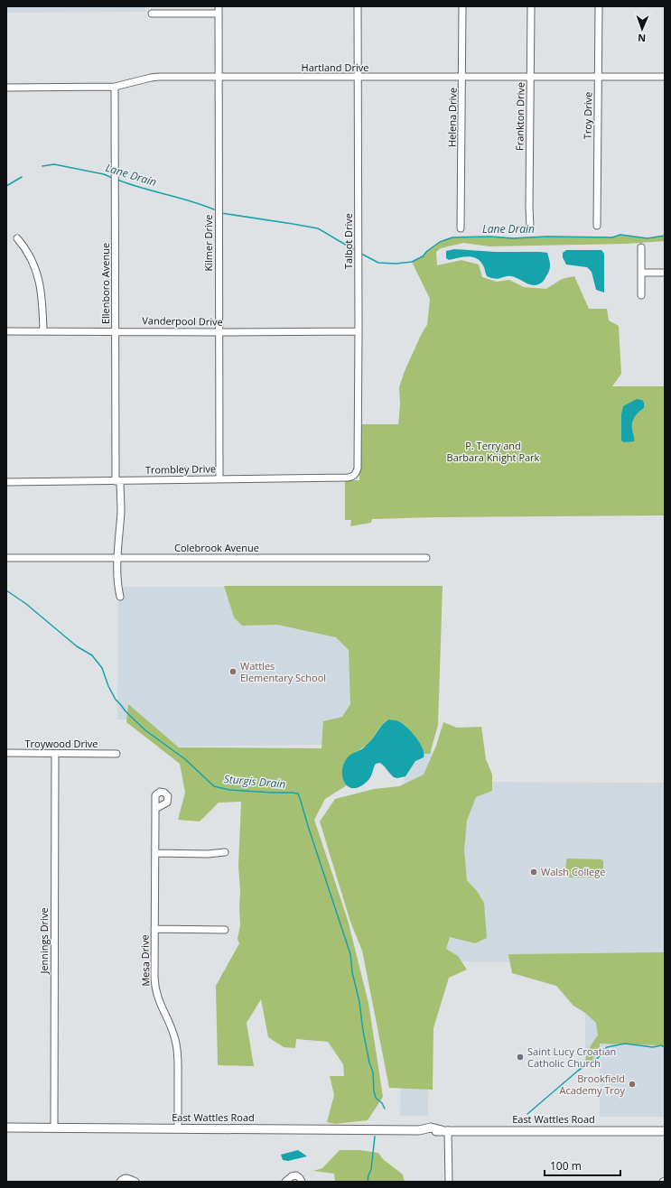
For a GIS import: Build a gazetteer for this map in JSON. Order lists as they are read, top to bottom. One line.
{"streets":{"main road":["East Wattles Road"],"street":["Hartland Drive","Troy Drive","Frankton Drive","Helena Drive","Talbot Drive","Kilmer Drive","Ellenboro Avenue","Vanderpool Drive","Trombley Drive","Colebrook Avenue","Troywood Drive","Jennings Drive","Mesa Drive"]},"crossings":[["Hartland Drive","Troy Drive"],["Hartland Drive","Frankton Drive"],["Hartland Drive","Helena Drive"],["Hartland Drive","Talbot Drive"],["Hartland Drive","Kilmer Drive"],["Hartland Drive","Ellenboro Avenue"],["Talbot Drive","Vanderpool Drive"],["Talbot Drive","Trombley Drive"],["Kilmer Drive","Vanderpool Drive"],["Kilmer Drive","Trombley Drive"],["Ellenboro Avenue","Vanderpool Drive"],["Ellenboro Avenue","Trombley Drive"],["Ellenboro Avenue","Colebrook Avenue"],["Troywood Drive","Jennings Drive"],["Jennings Drive","East Wattles Road"],["Mesa Drive","East Wattles Road"]],"water":["Lane Drain","Sturgis Drain"],"parks":["P. Terry and Barbara Knight Park"],"places":["Wattles Elementary School","Walsh College","Saint Lucy Croatian Catholic Church","Brookfield Academy Troy"],"scale_bar":"100 m","north":"bottom"}
